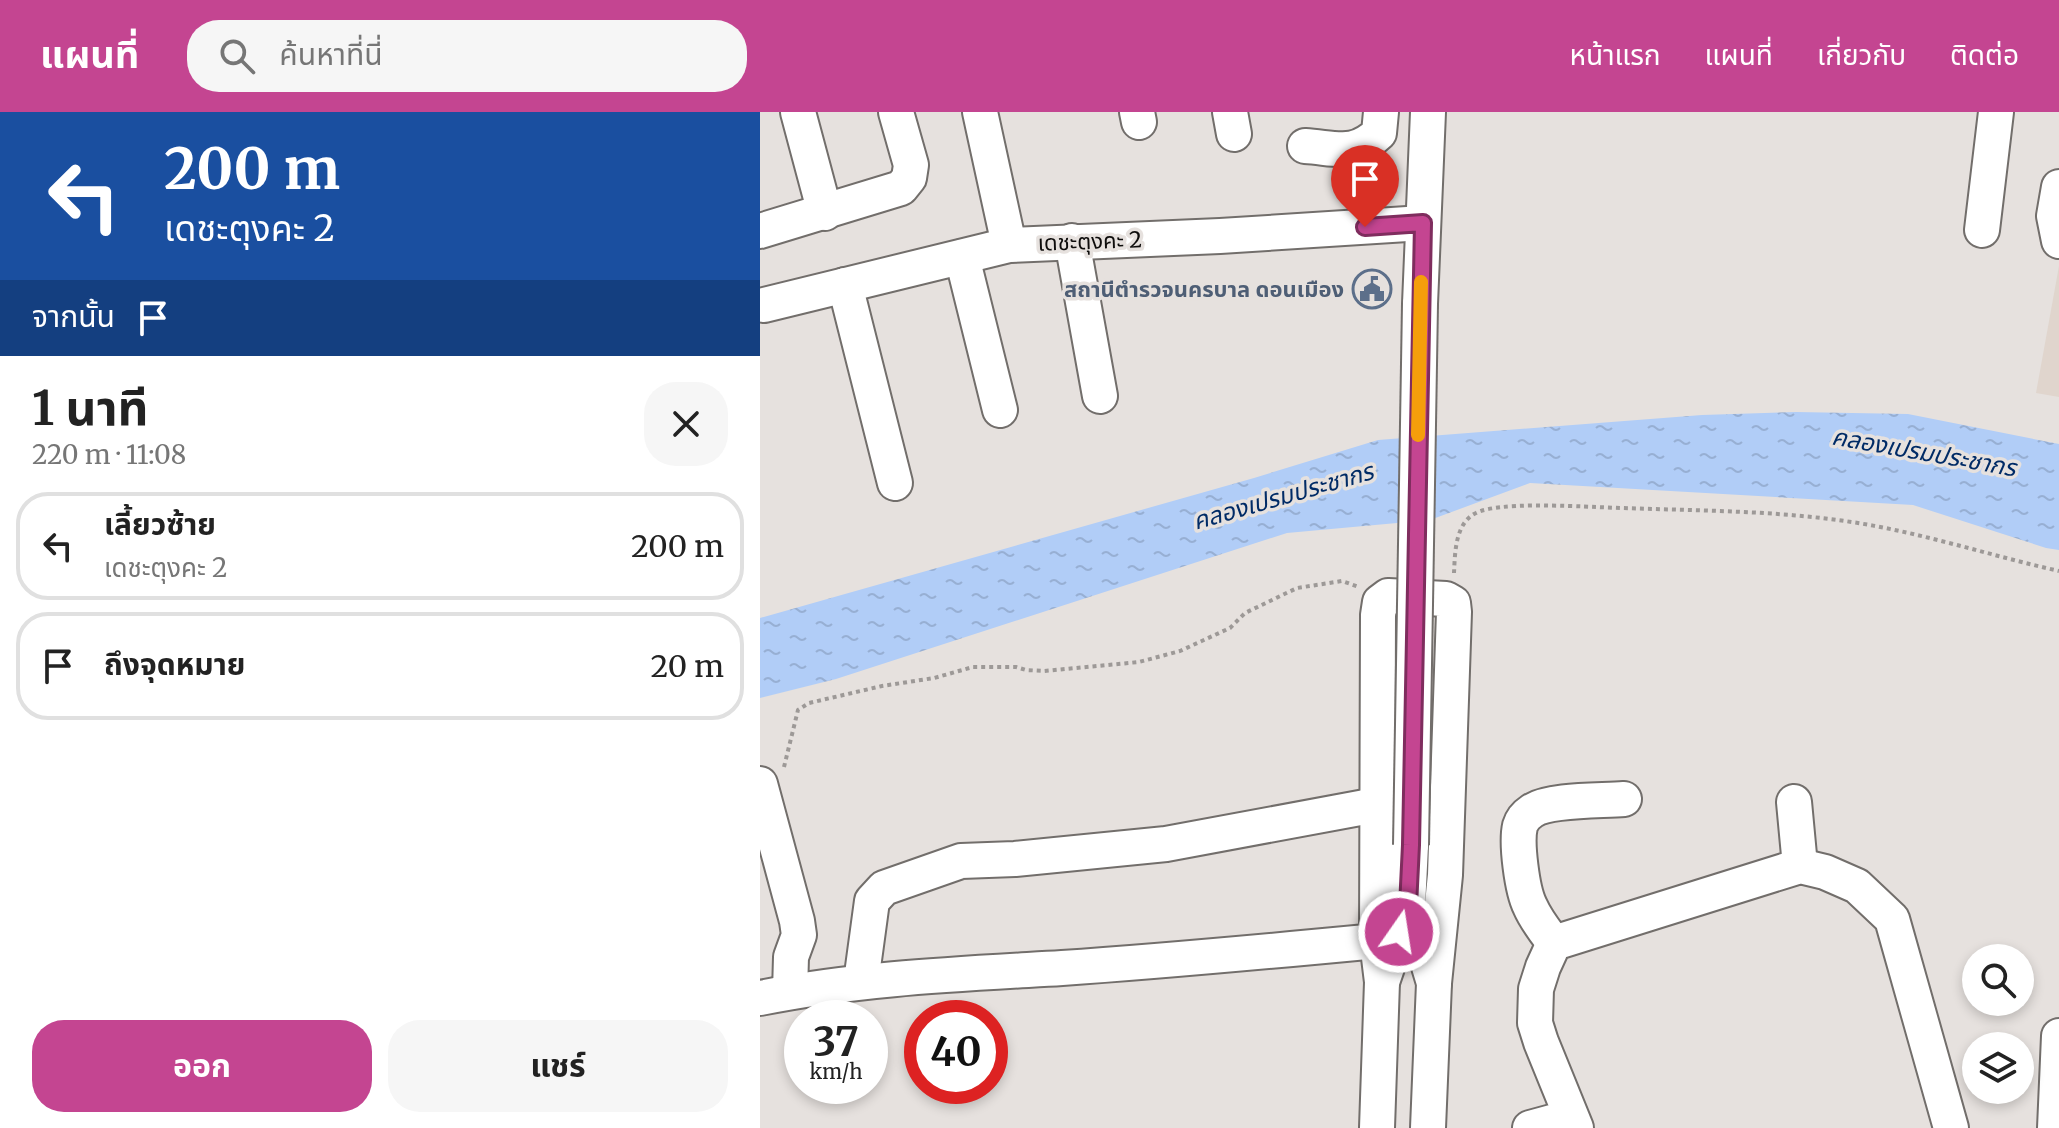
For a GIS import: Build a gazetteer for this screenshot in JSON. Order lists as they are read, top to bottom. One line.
{"streets":{"street":["เดชะตุงคะ 2"]},"water":["คลองเปรมประชากร"],"places":{"public building":["สถานีตำรวจนครบาล ดอนเมือง"]},"page":{"header":"แผนที่","search":"ค้นหาที่นี่","nav":["หน้าแรก","แผนที่","เกี่ยวกับ","ติดต่อ"],"turn":["200 m","เดชะตุงคะ 2"],"then":"จากนั้น","heading":["1 นาที","220 m · 11:08"],"list":[{"name":"เลี้ยวซ้าย","note":"เดชะตุงคะ 2","value":"200 m"},{"name":"ถึงจุดหมาย","value":"20 m"}],"speed":"37 km/h","limit":"40","buttons":["ออก","แชร์"]}}
